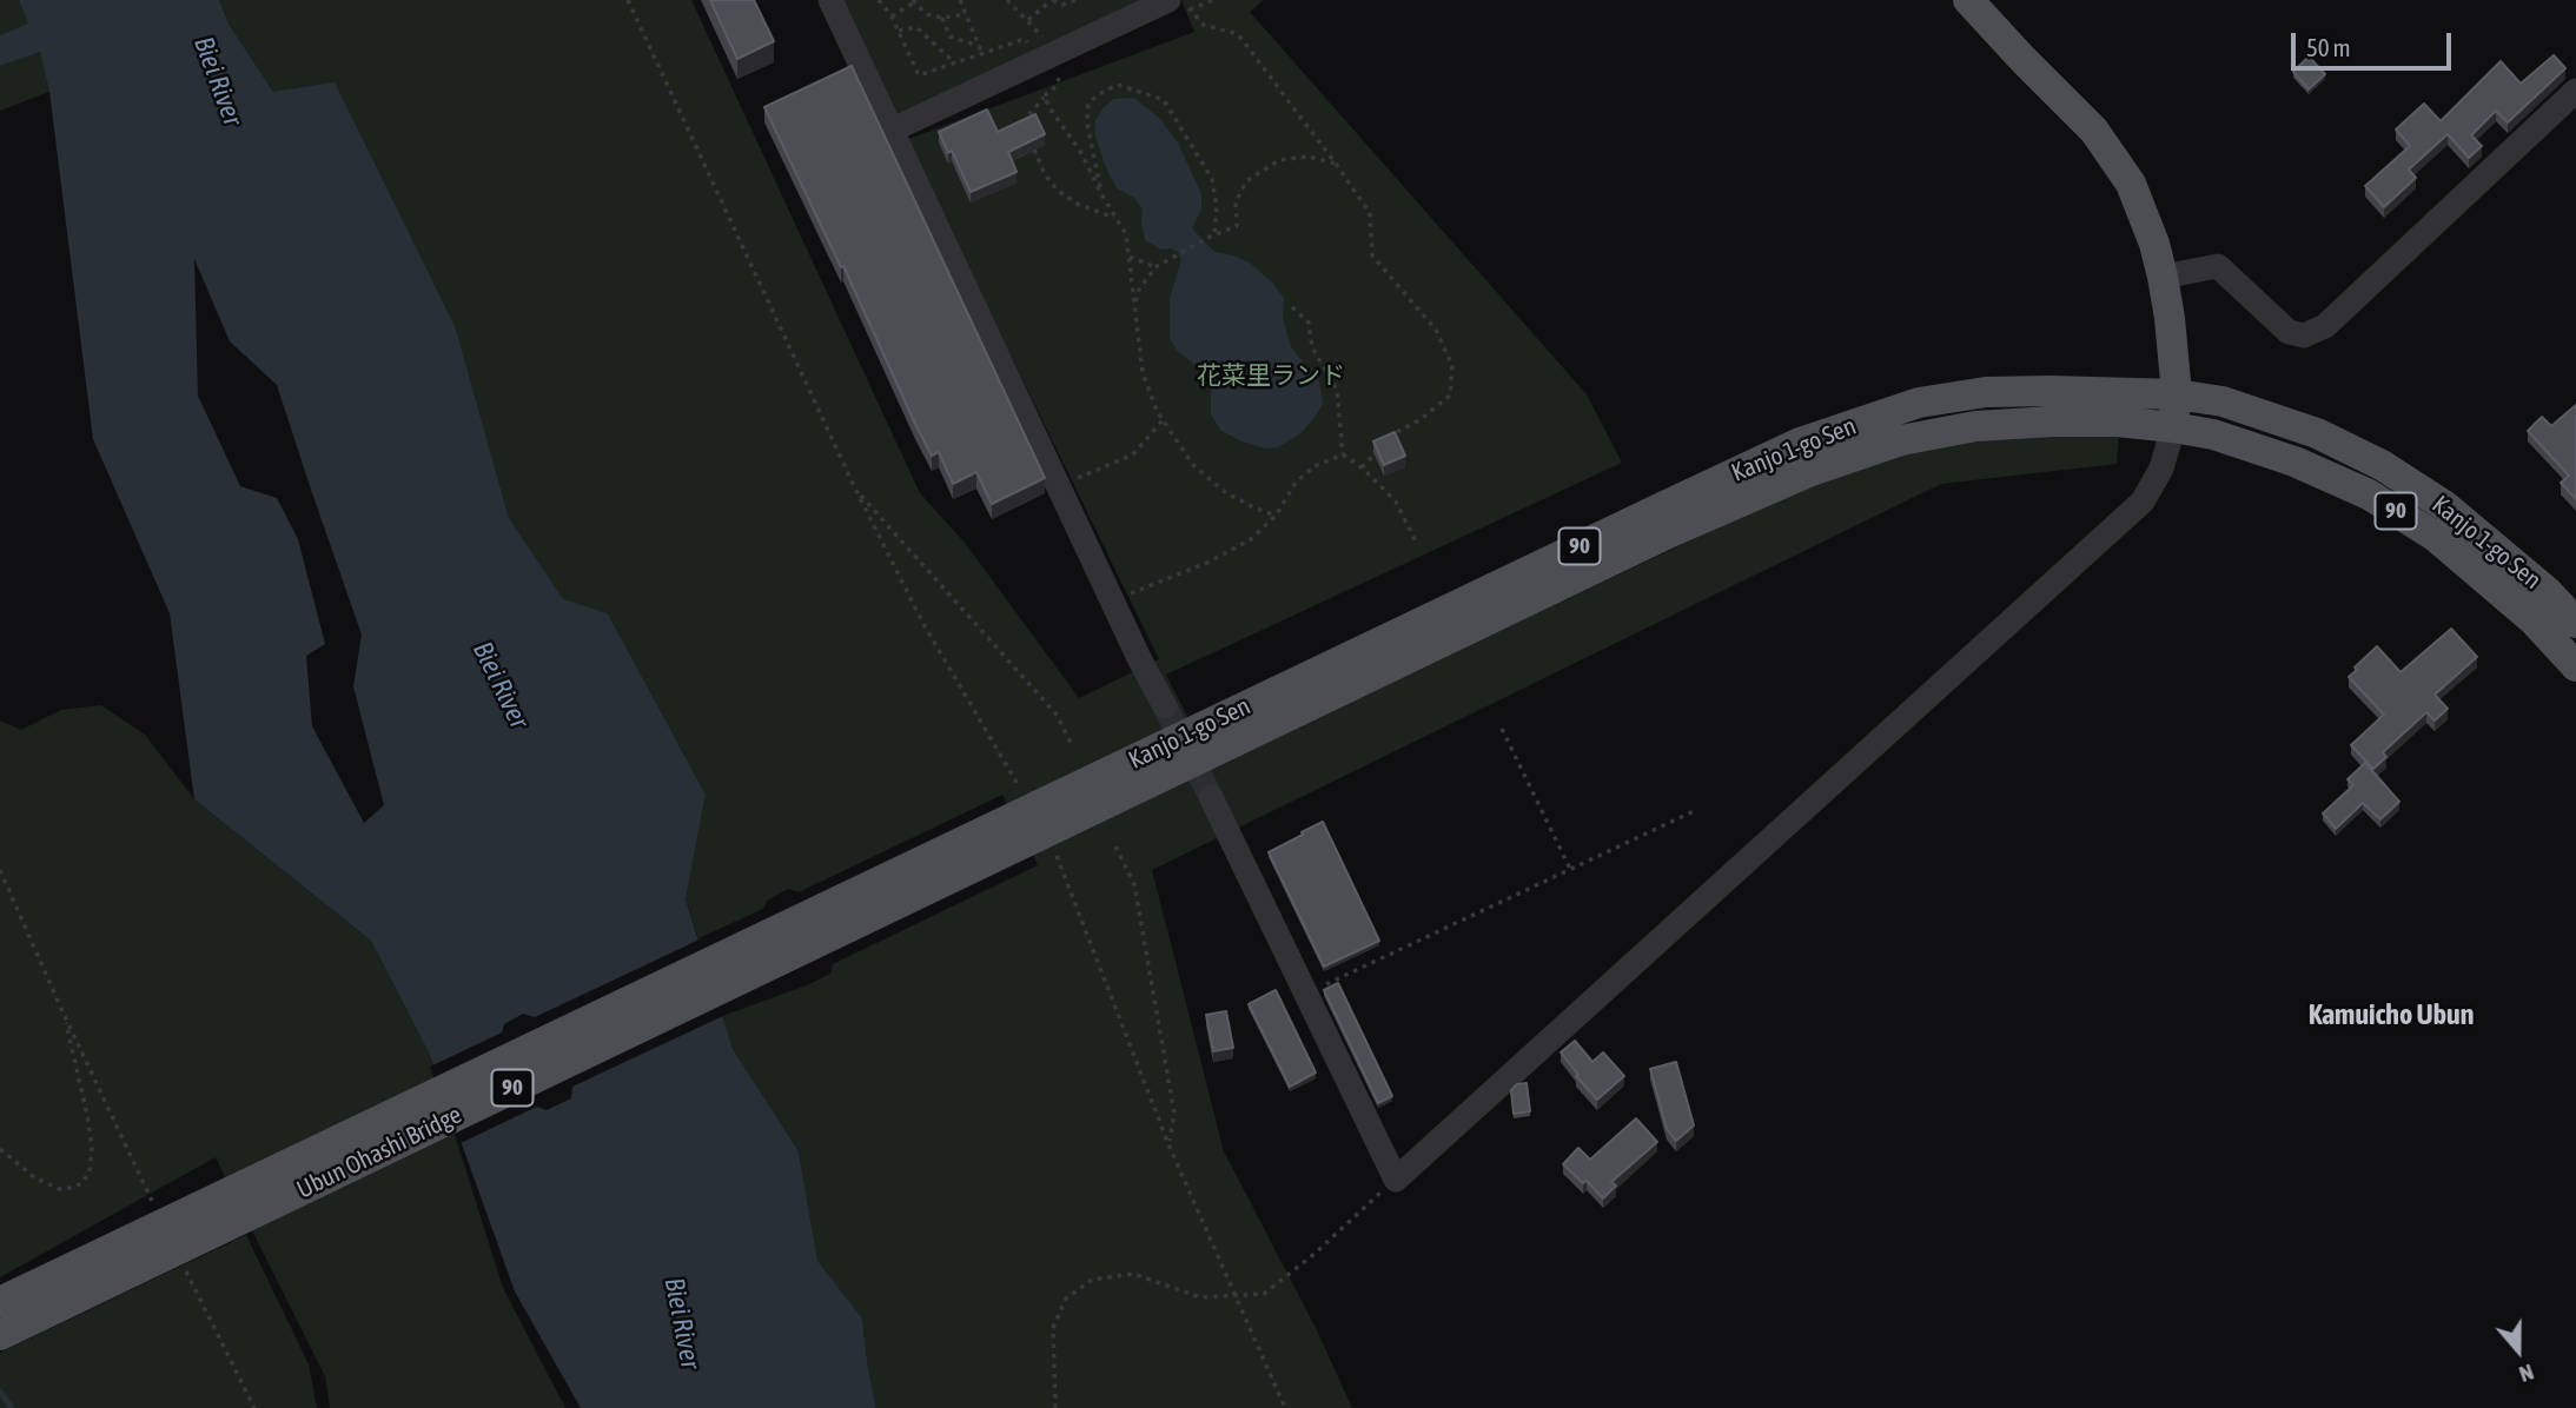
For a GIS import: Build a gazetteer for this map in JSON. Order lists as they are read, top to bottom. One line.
{"streets":{"main road":["Kanjo 1-go Sen","90","Ubun Ohashi Bridge"]},"crossings":[["Kanjo 1-go Sen","Ubun Ohashi Bridge"]],"districts":["Kamuicho Ubun"],"water":["Biei River"],"parks":["花菜里ランド"],"scale_bar":"50 m","north":"bottom"}
